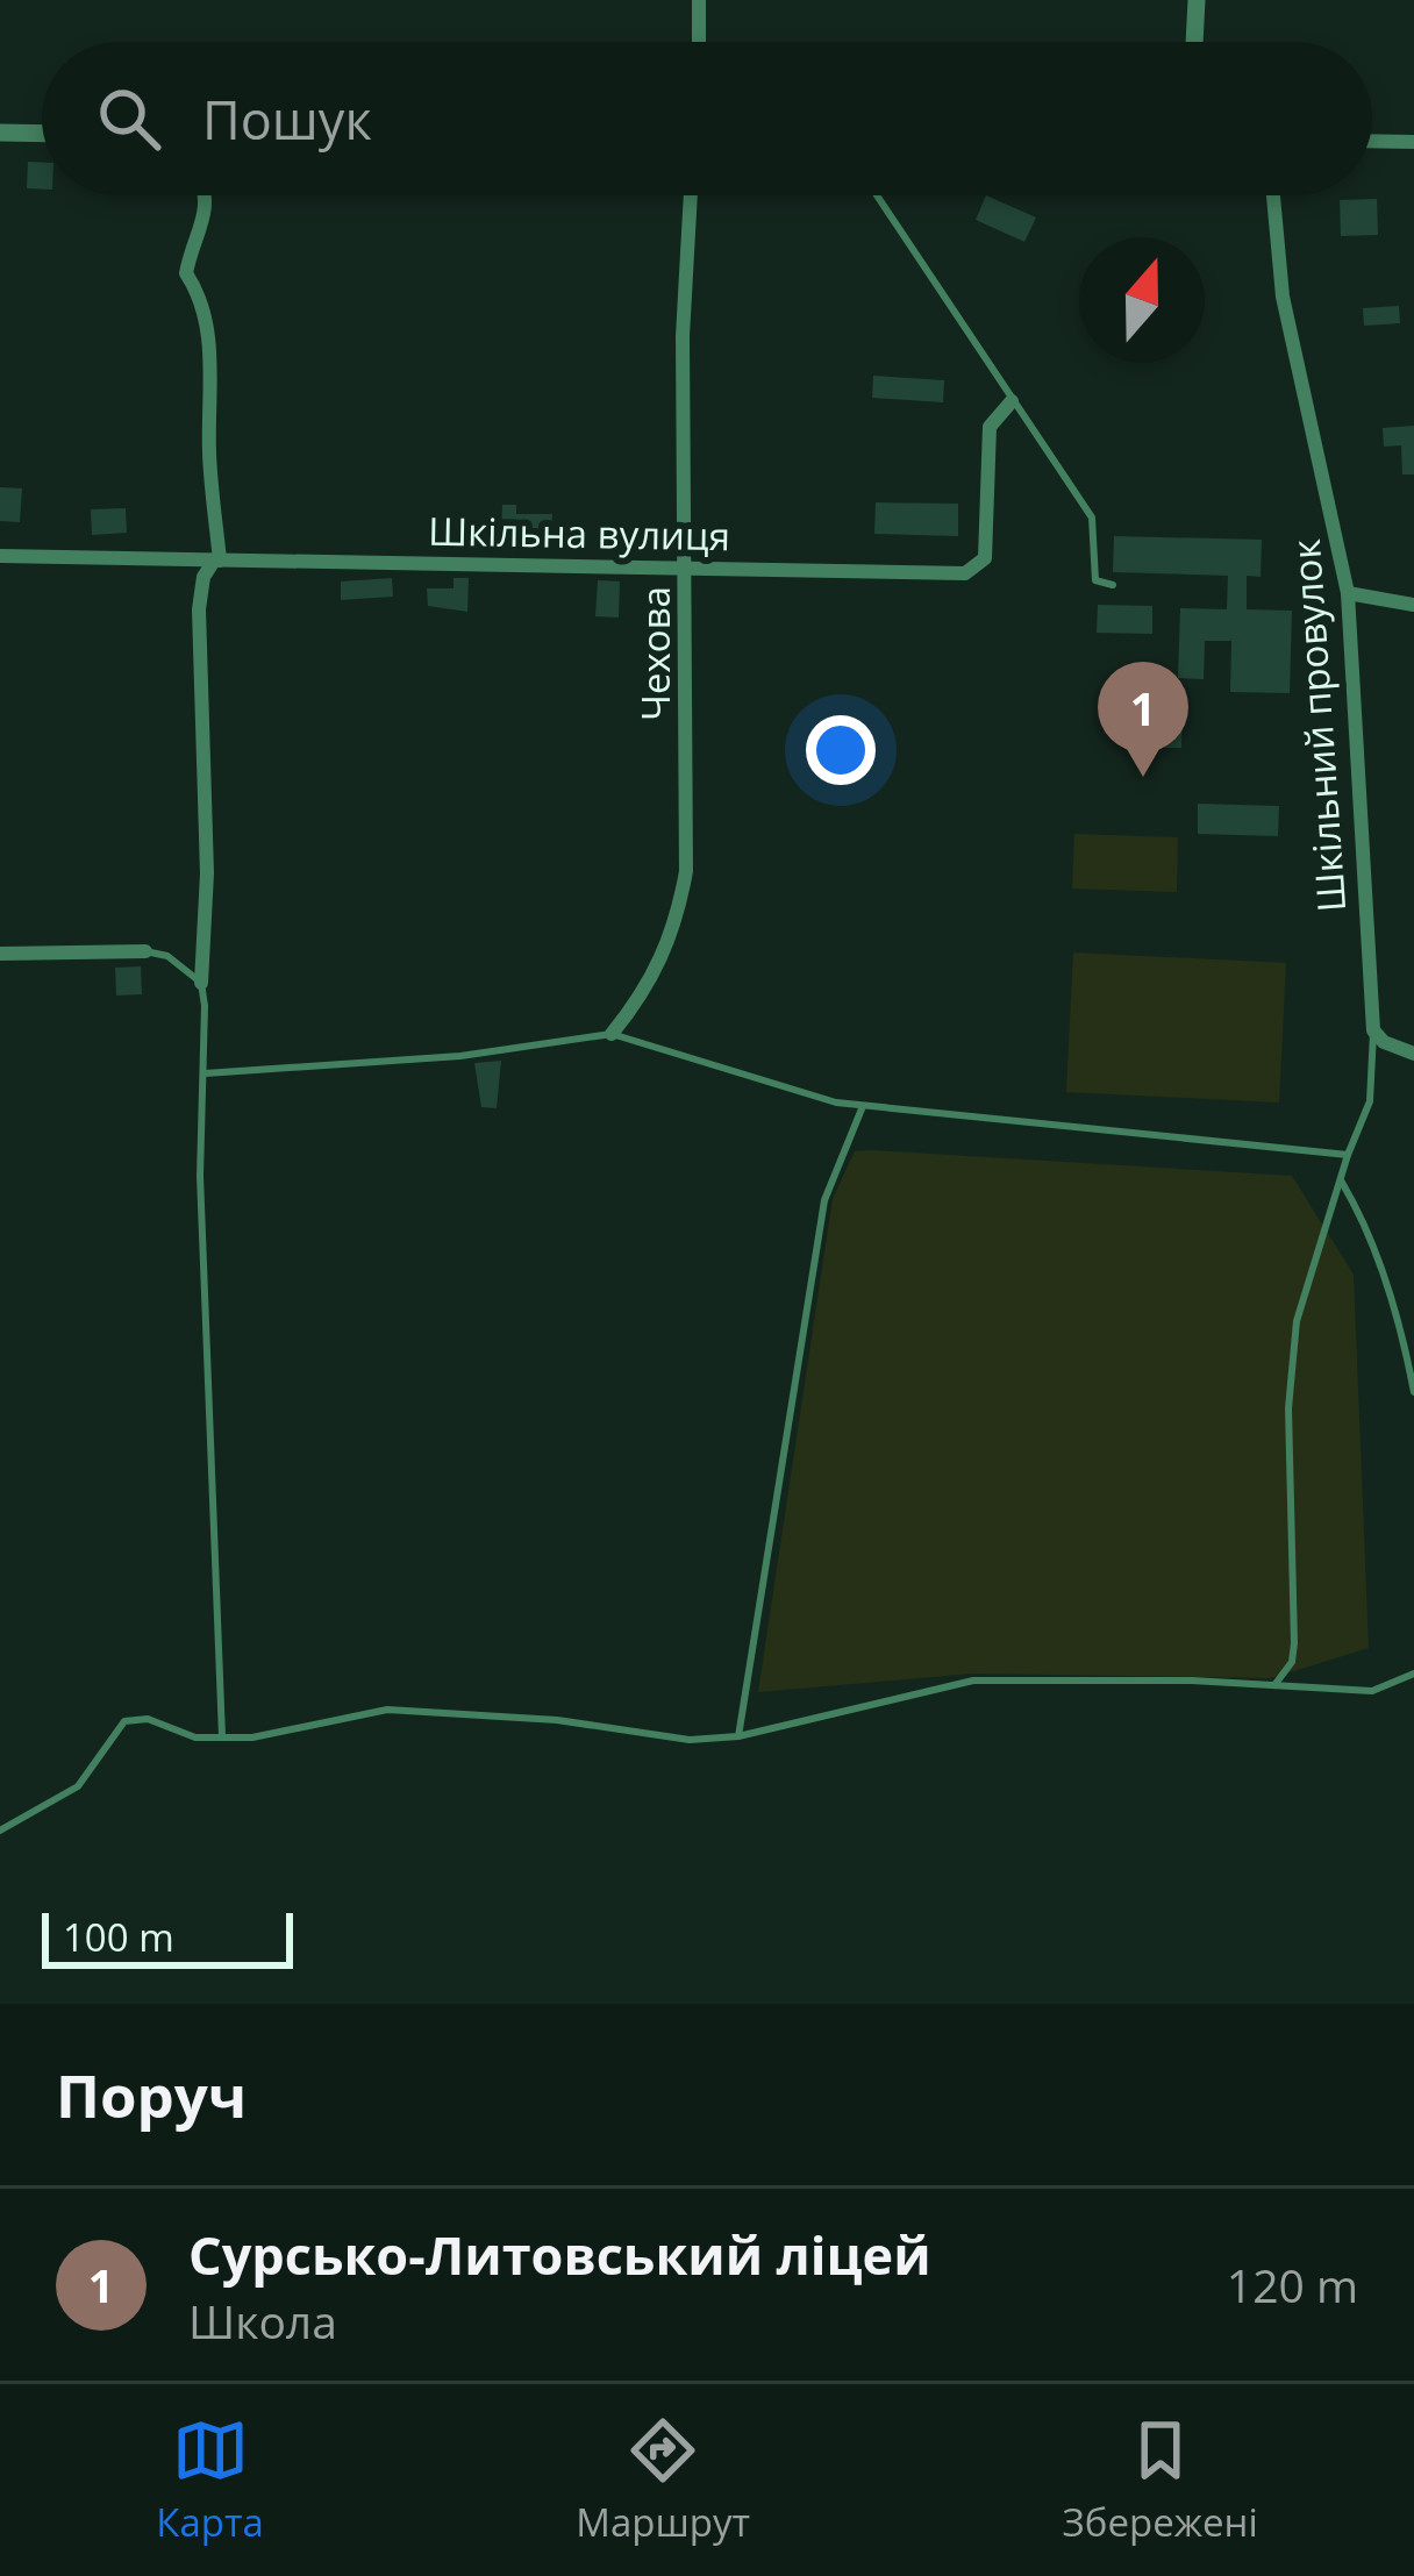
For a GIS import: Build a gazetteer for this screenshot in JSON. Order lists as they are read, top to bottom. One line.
{"streets":{"street":["Шкільна вулиця","Чехова","Шкільний провулок"]},"crossings":[["Шкільна вулиця","Чехова"]],"scale_bar":"100 m","north":"top","page":{"search":"Пошук","pins":"1","scale":"100 m","heading":"Поруч","list":[{"mark":"1","name":"Сурсько-Литовський ліцей","note":"Школа","value":"120 m"}],"nav":["Карта","Маршрут","Збережені"]}}
